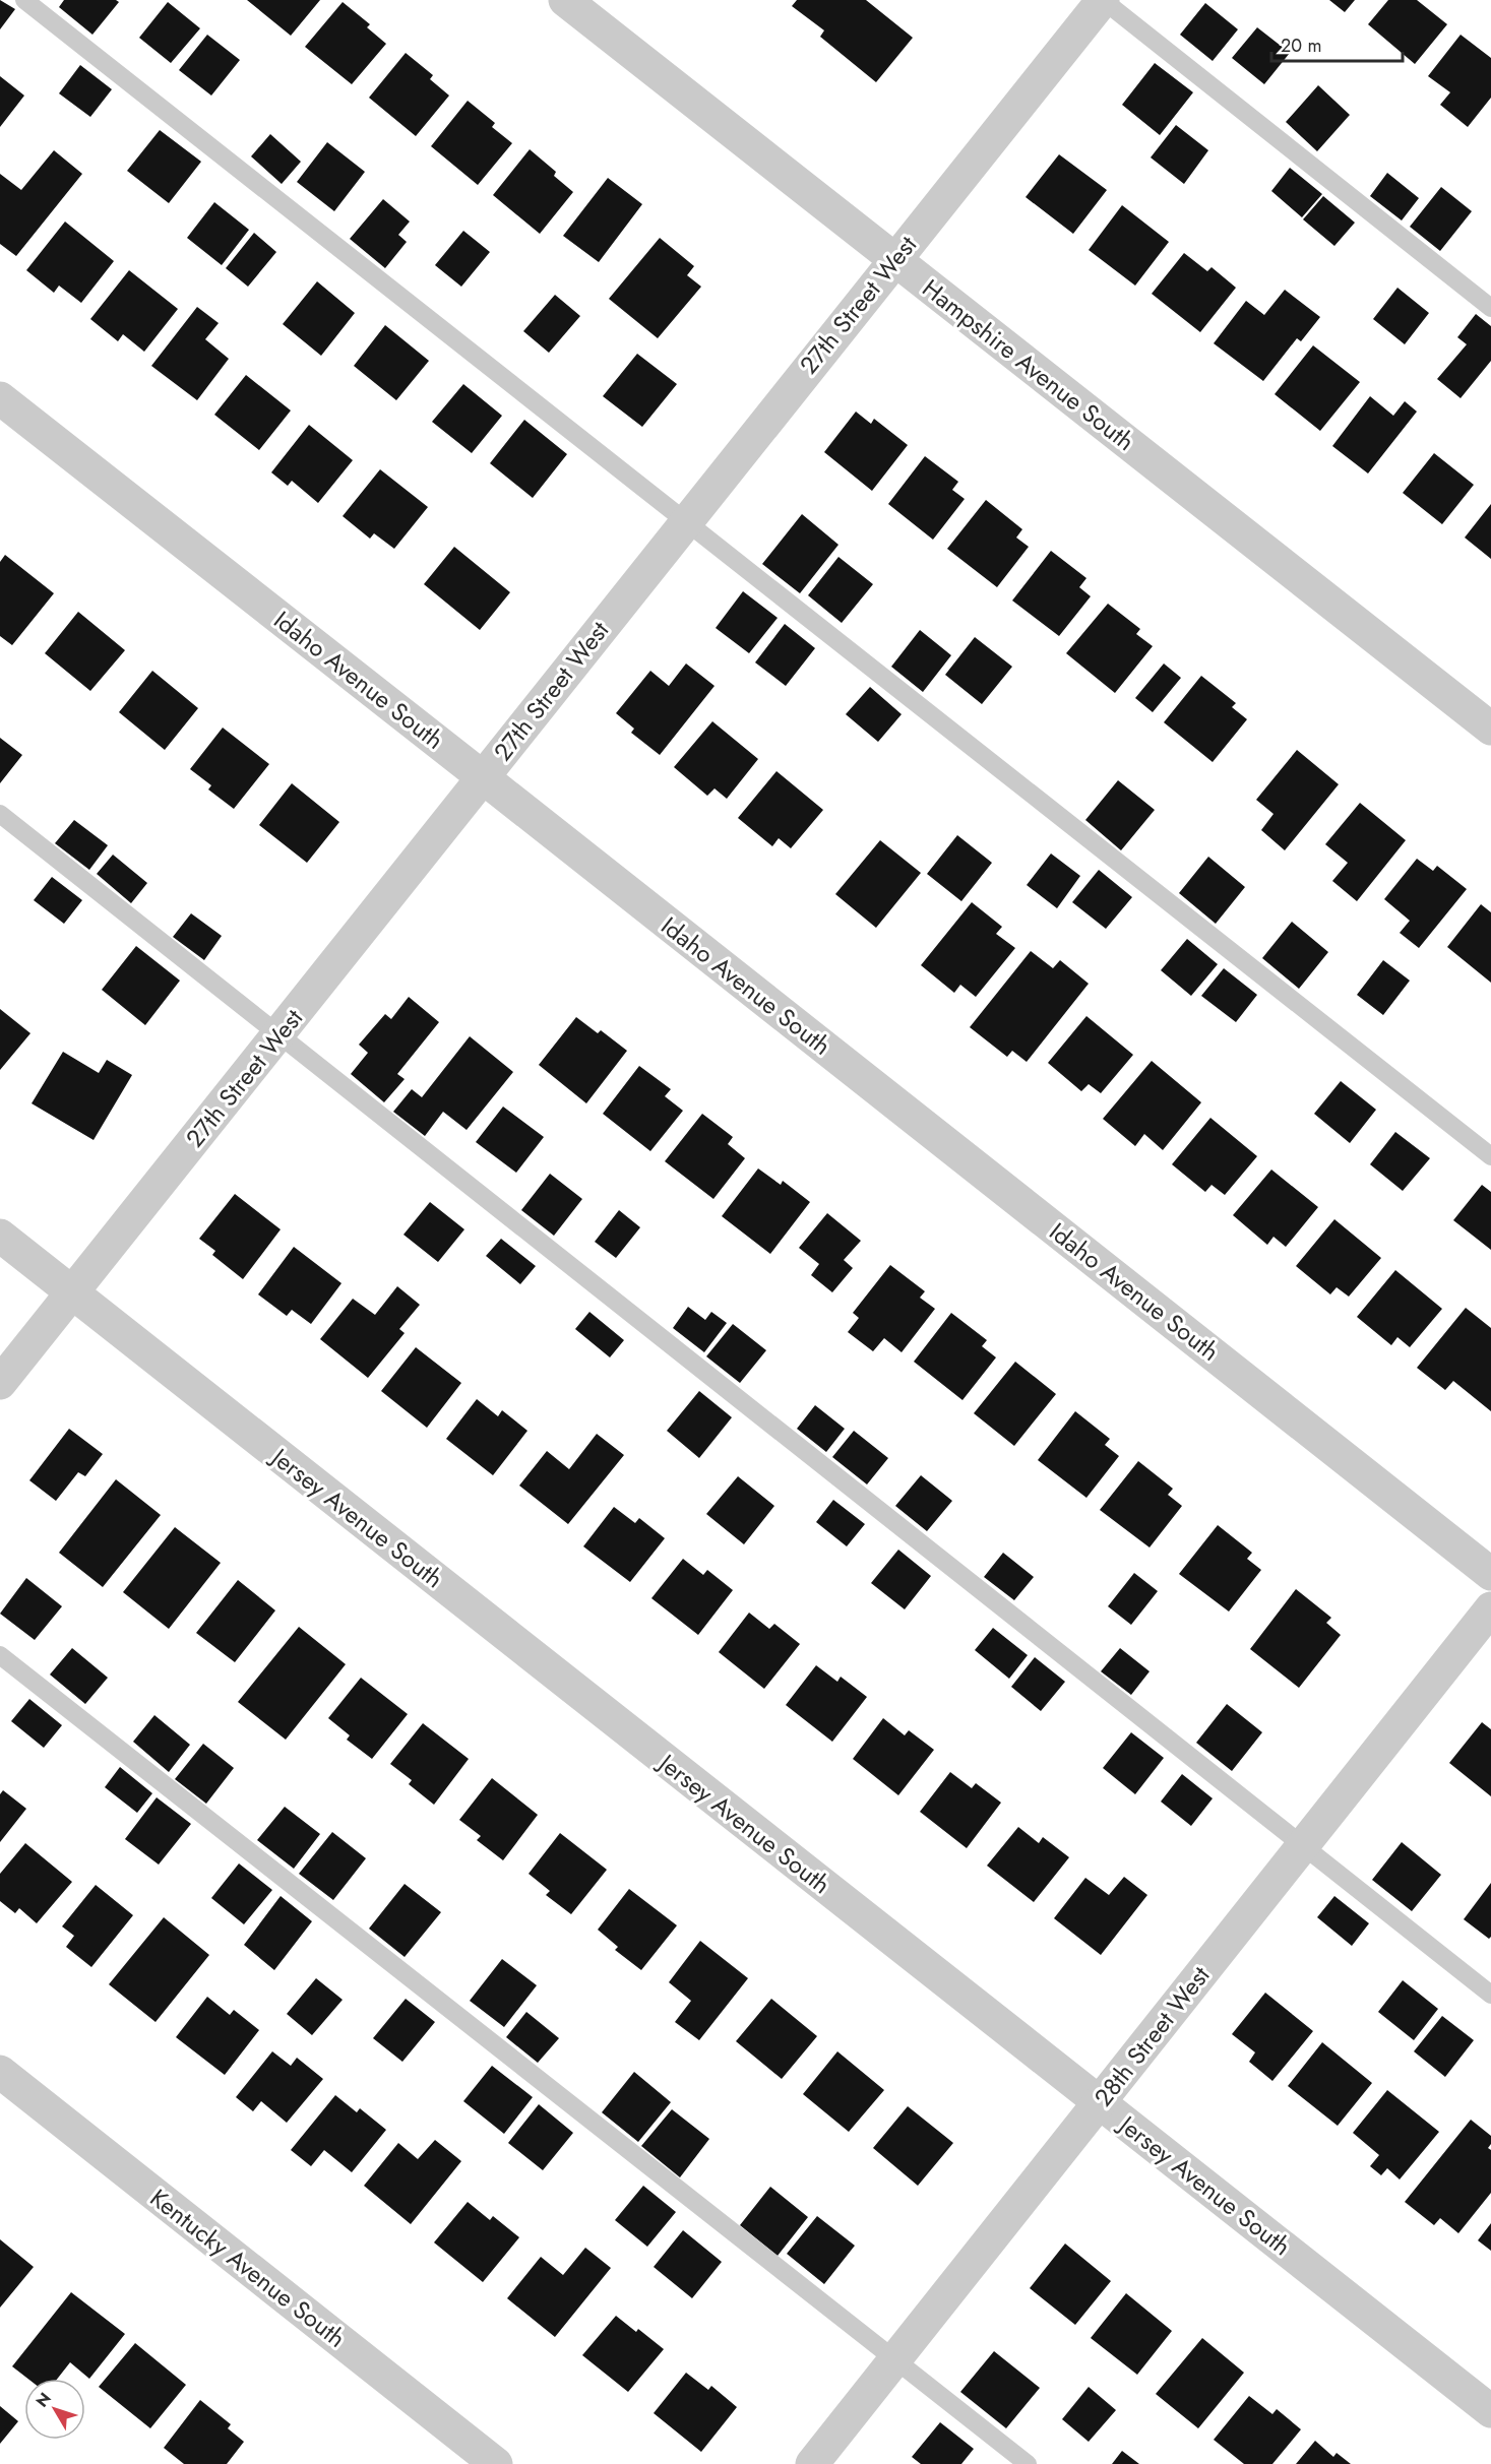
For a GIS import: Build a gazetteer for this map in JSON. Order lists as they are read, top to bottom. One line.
{"streets":{"street":["27th Street West","Hampshire Avenue South","Idaho Avenue South","Jersey Avenue South","28th Street West","Kentucky Avenue South"]},"crossings":[["27th Street West","Hampshire Avenue South"],["27th Street West","Idaho Avenue South"],["27th Street West","Jersey Avenue South"],["Jersey Avenue South","28th Street West"]],"scale_bar":"20 m","north":"top left"}
